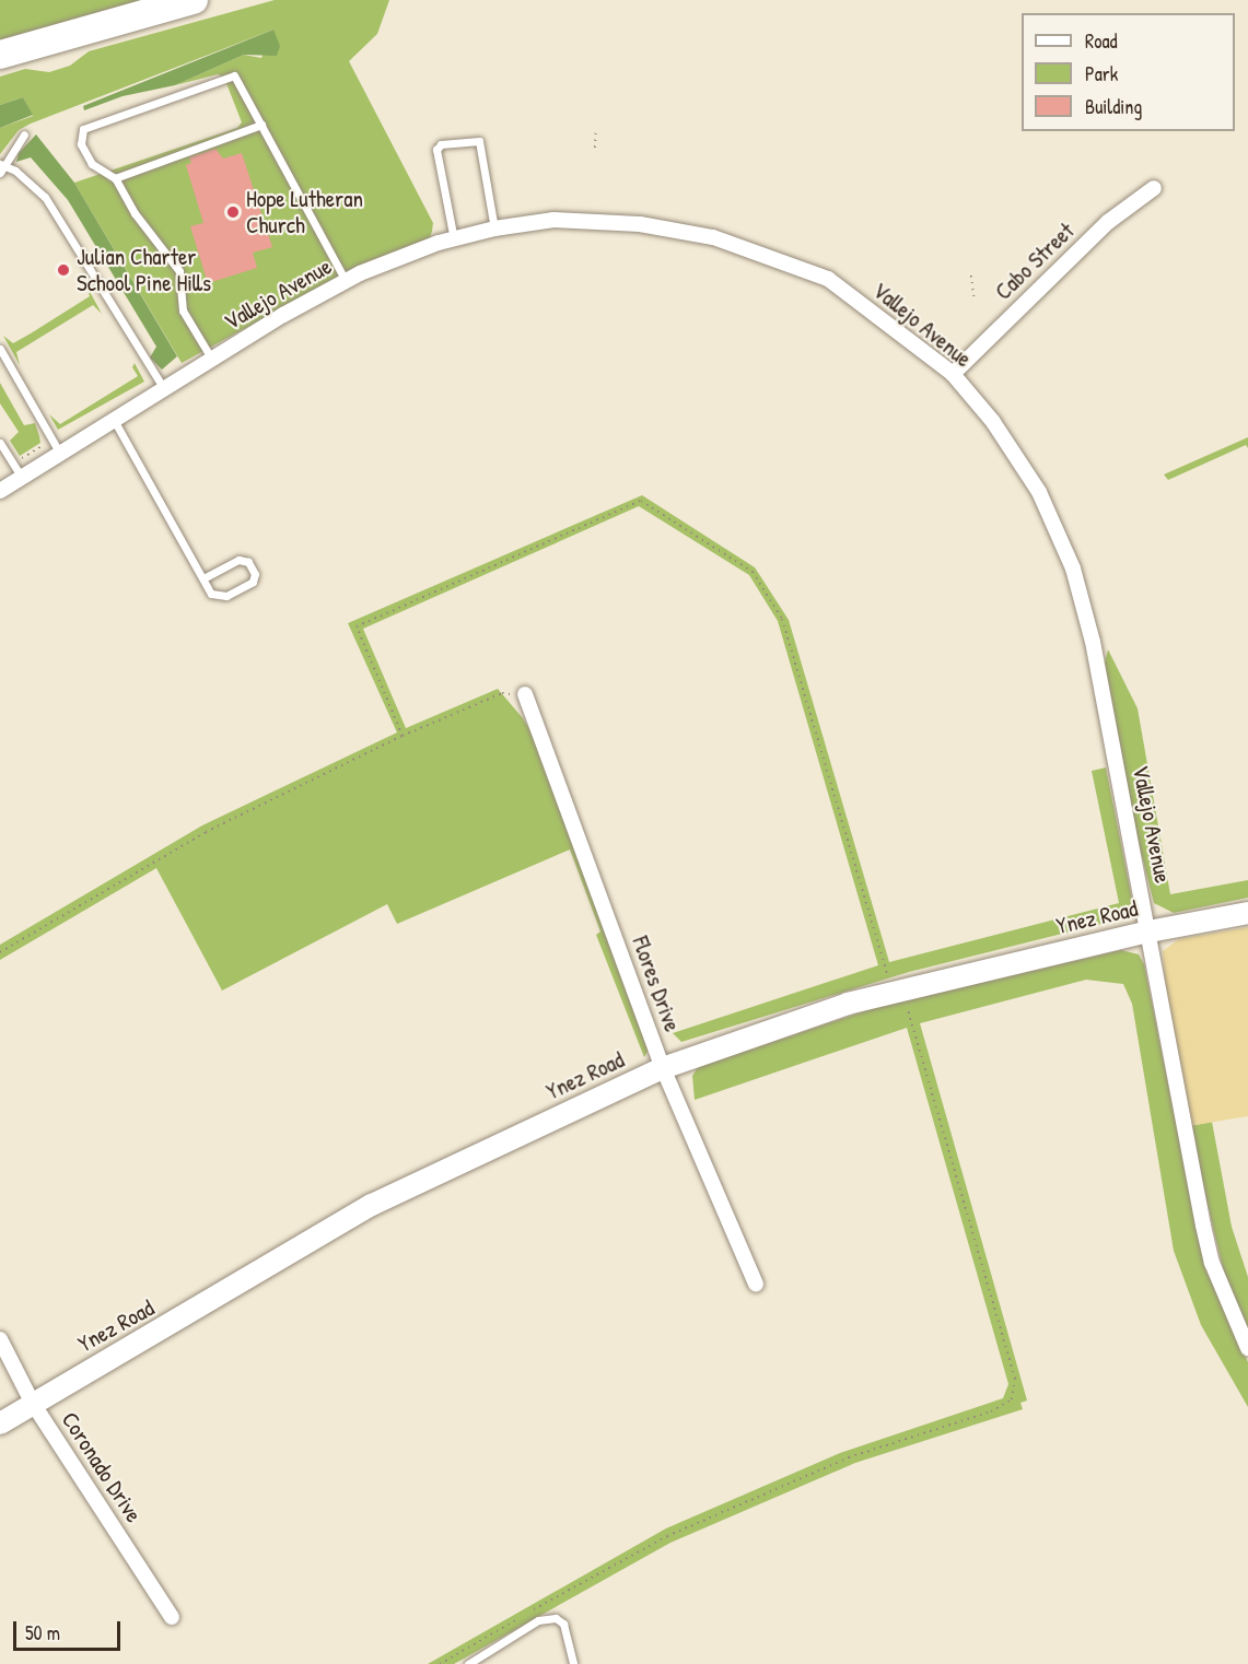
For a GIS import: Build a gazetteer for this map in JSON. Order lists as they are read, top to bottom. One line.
{"streets":{"main road":["Ynez Road"],"street":["Cabo Street","Vallejo Avenue","Flores Drive","Coronado Drive"]},"crossings":[["Cabo Street","Vallejo Avenue"],["Vallejo Avenue","Ynez Road"],["Ynez Road","Flores Drive"],["Ynez Road","Coronado Drive"]],"places":["Hope Lutheran Church","Julian Charter School Pine Hills"],"legend":["Road","Park","Building"],"scale_bar":"50 m"}
